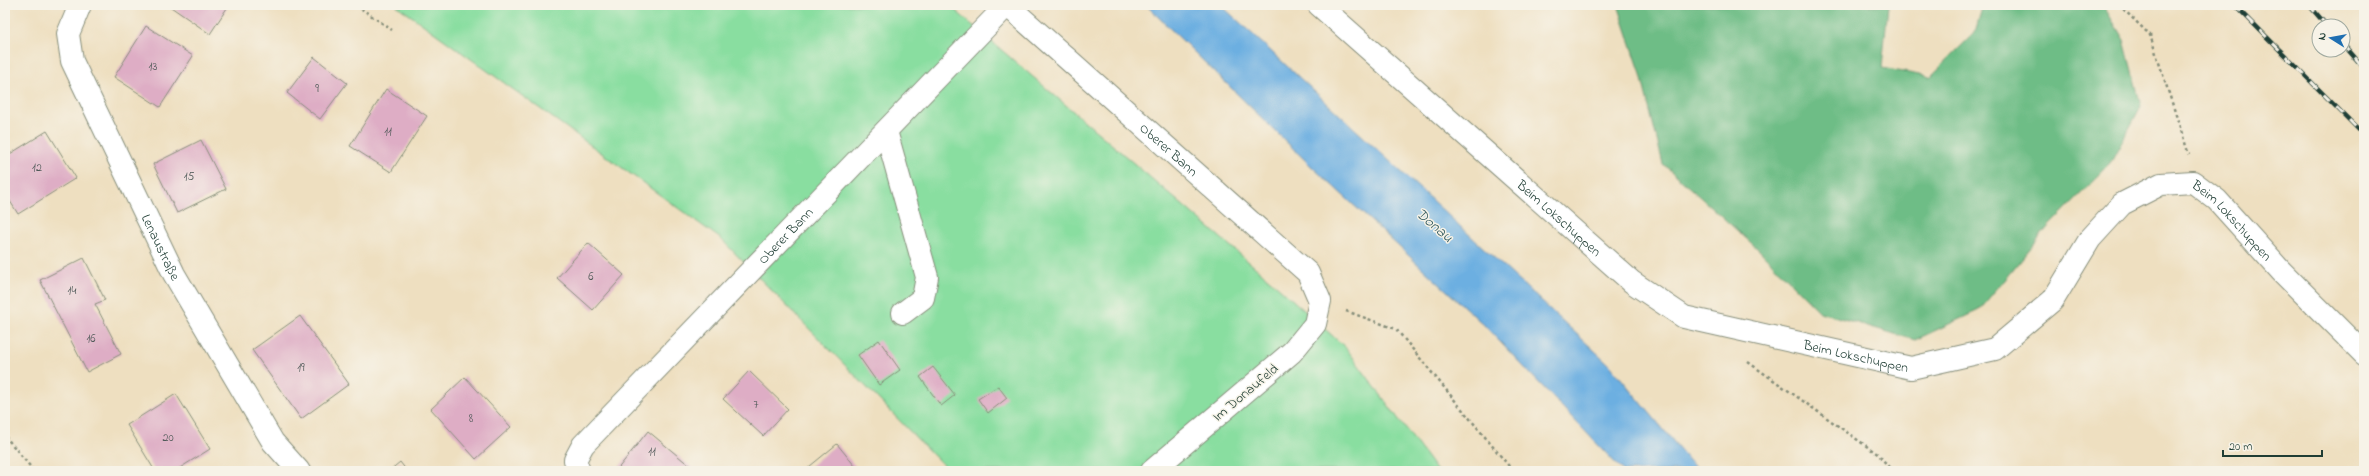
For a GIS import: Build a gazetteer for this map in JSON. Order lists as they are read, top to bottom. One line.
{"streets":{"street":["Oberer Bann","Beim Lokschuppen","Lenaustraße","Im Donaufeld"]},"crossings":[["Oberer Bann","Im Donaufeld"]],"water":["Donau"],"house_numbers":["13","9","11","12","15","6","14","16","19","7","8","20","11"],"scale_bar":"20 m","north":"left"}
